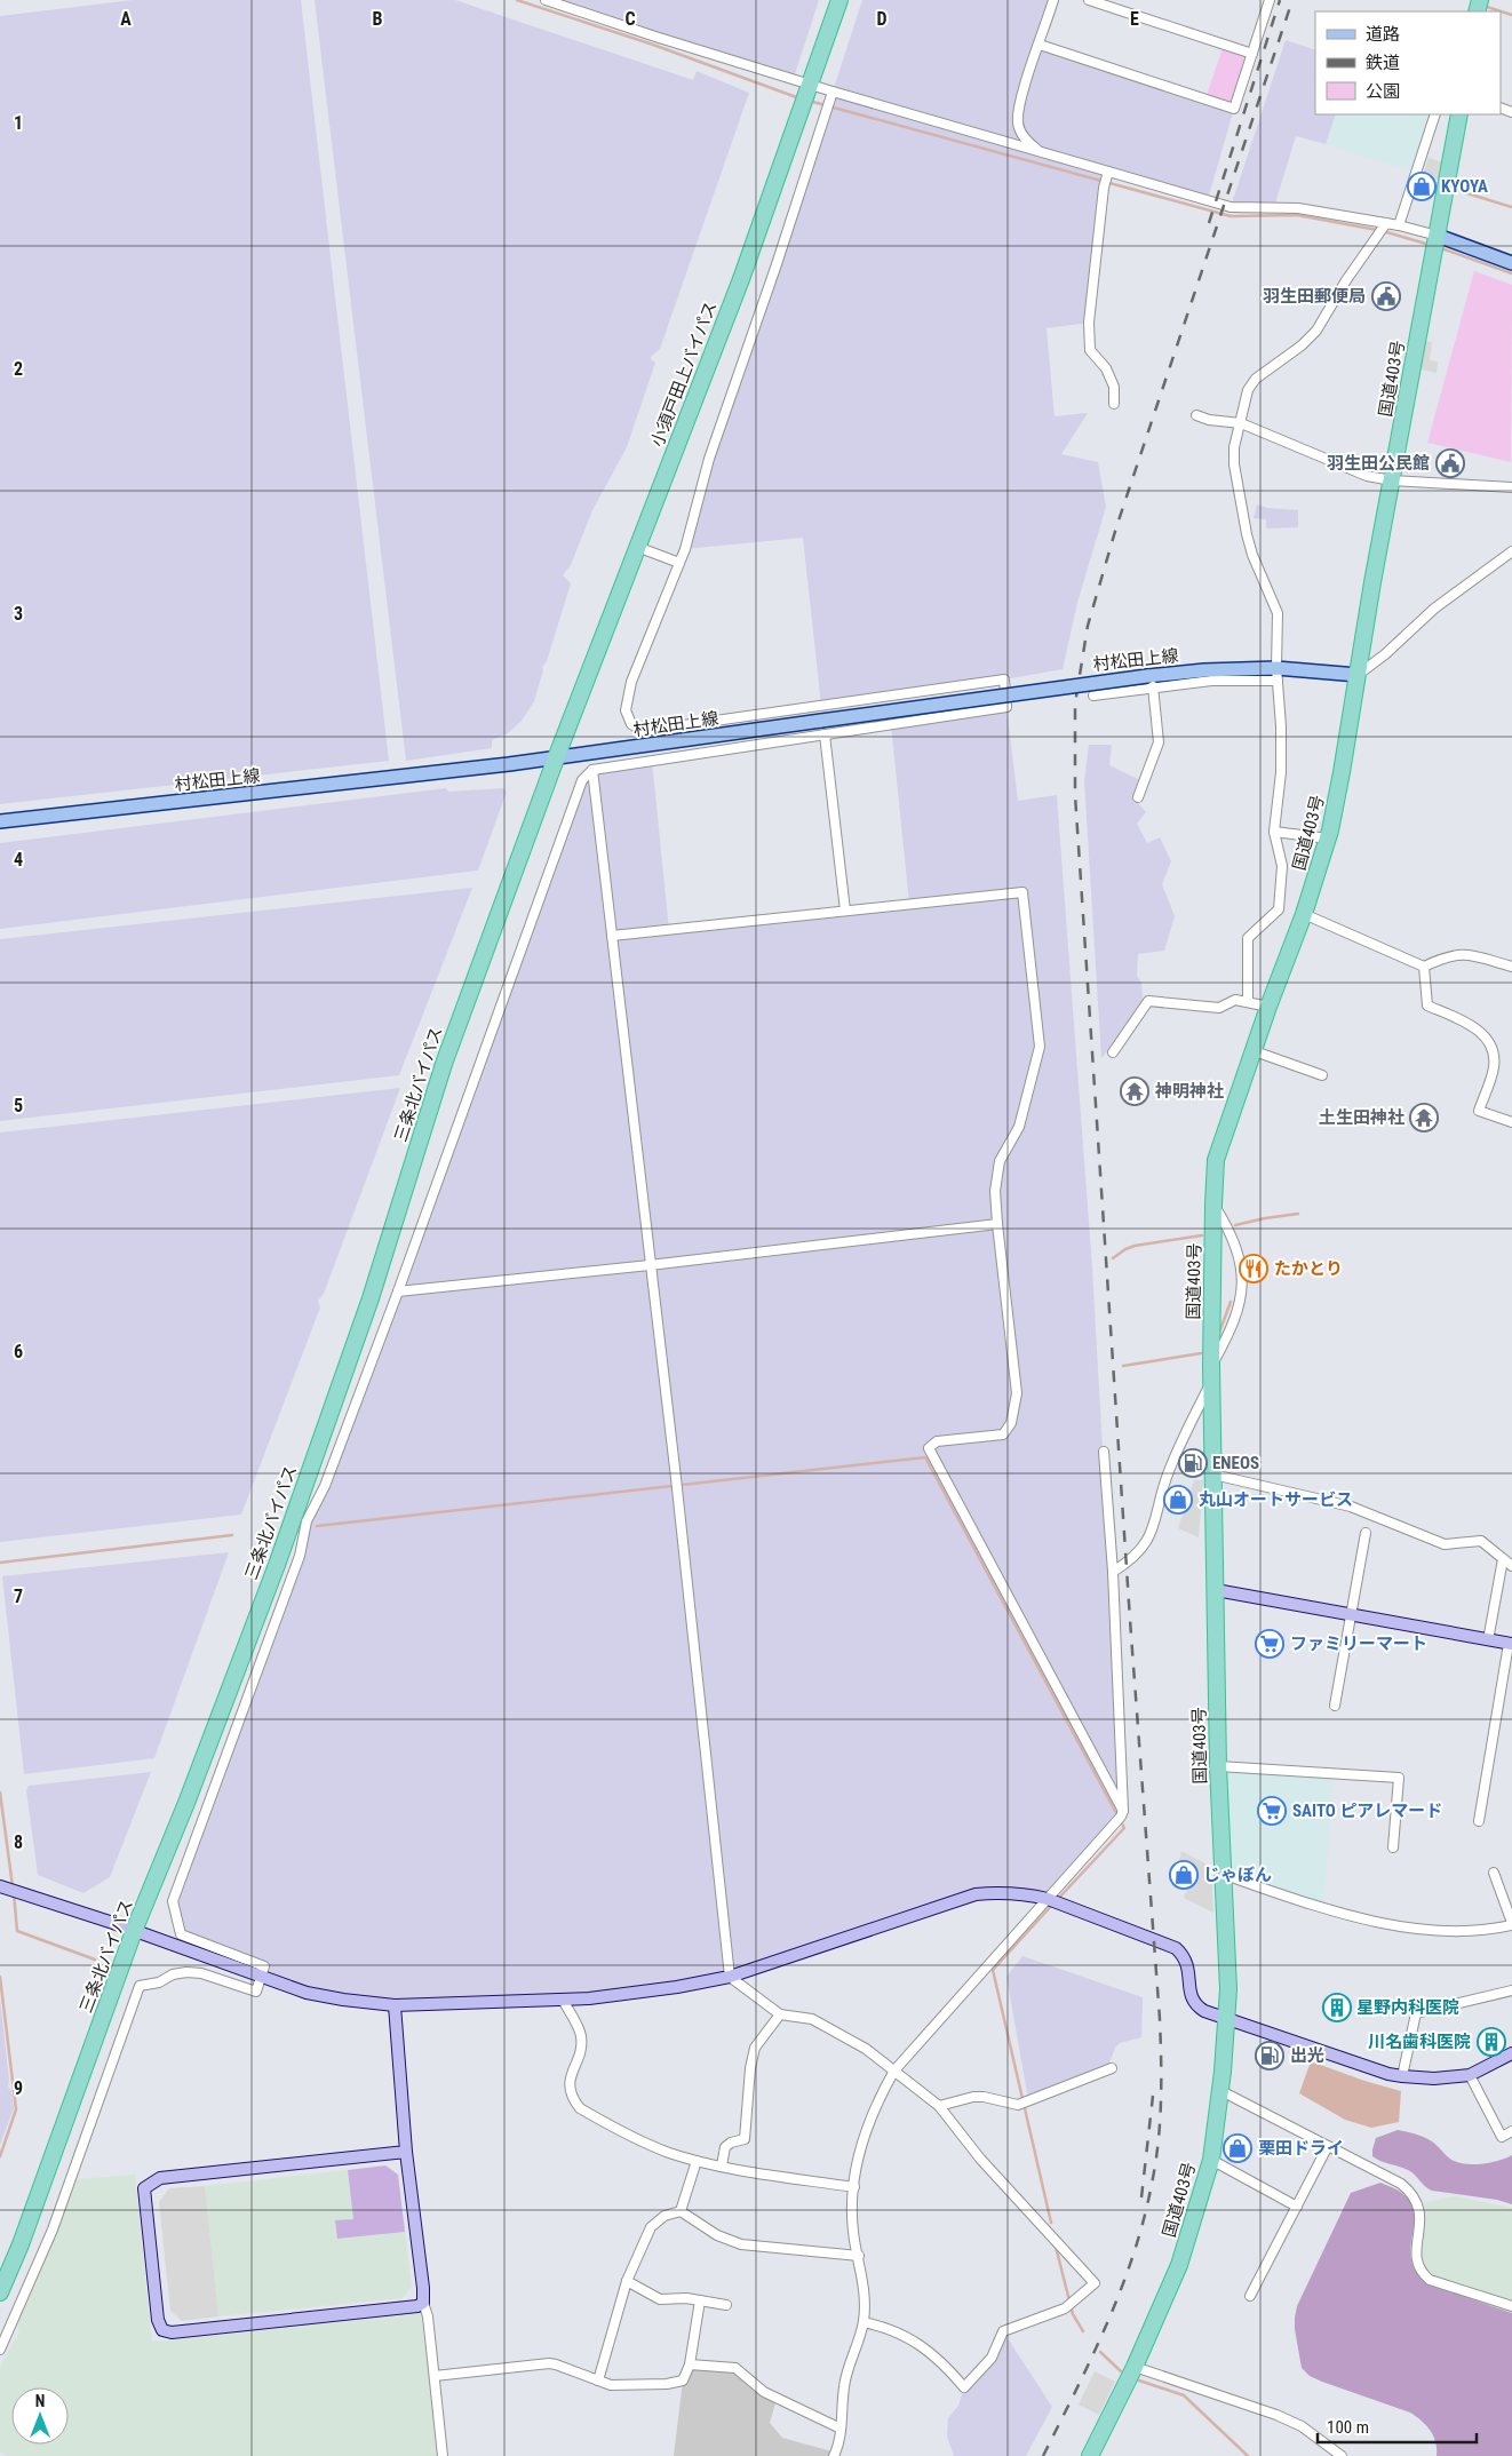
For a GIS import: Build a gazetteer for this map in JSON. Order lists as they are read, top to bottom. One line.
{"streets":{"highway":["小須戸田上バイパス","国道403号","三条北バイパス"],"main road":["村松田上線"]},"crossings":[["小須戸田上バイパス","村松田上線"],["小須戸田上バイパス","三条北バイパス"],["国道403号","村松田上線"],["村松田上線","三条北バイパス"]],"places":{"shop":["KYOYA","丸山オートサービス","じゃぼん","栗田ドライ"],"public building":["羽生田郵便局","羽生田公民館"],"temple":["神明神社","土生田神社"],"restaurant":["たかとり"],"fuel station":["ENEOS","出光"],"supermarket":["ファミリーマート","SAITO ピアレマード"],"building":["星野内科医院","川名歯科医院"]},"legend":["道路","鉄道","公園"],"scale_bar":"100 m","north":"top","grid":{"columns":["A","B","C","D","E"],"rows":["1","2","3","4","5","6","7","8","9"]}}
